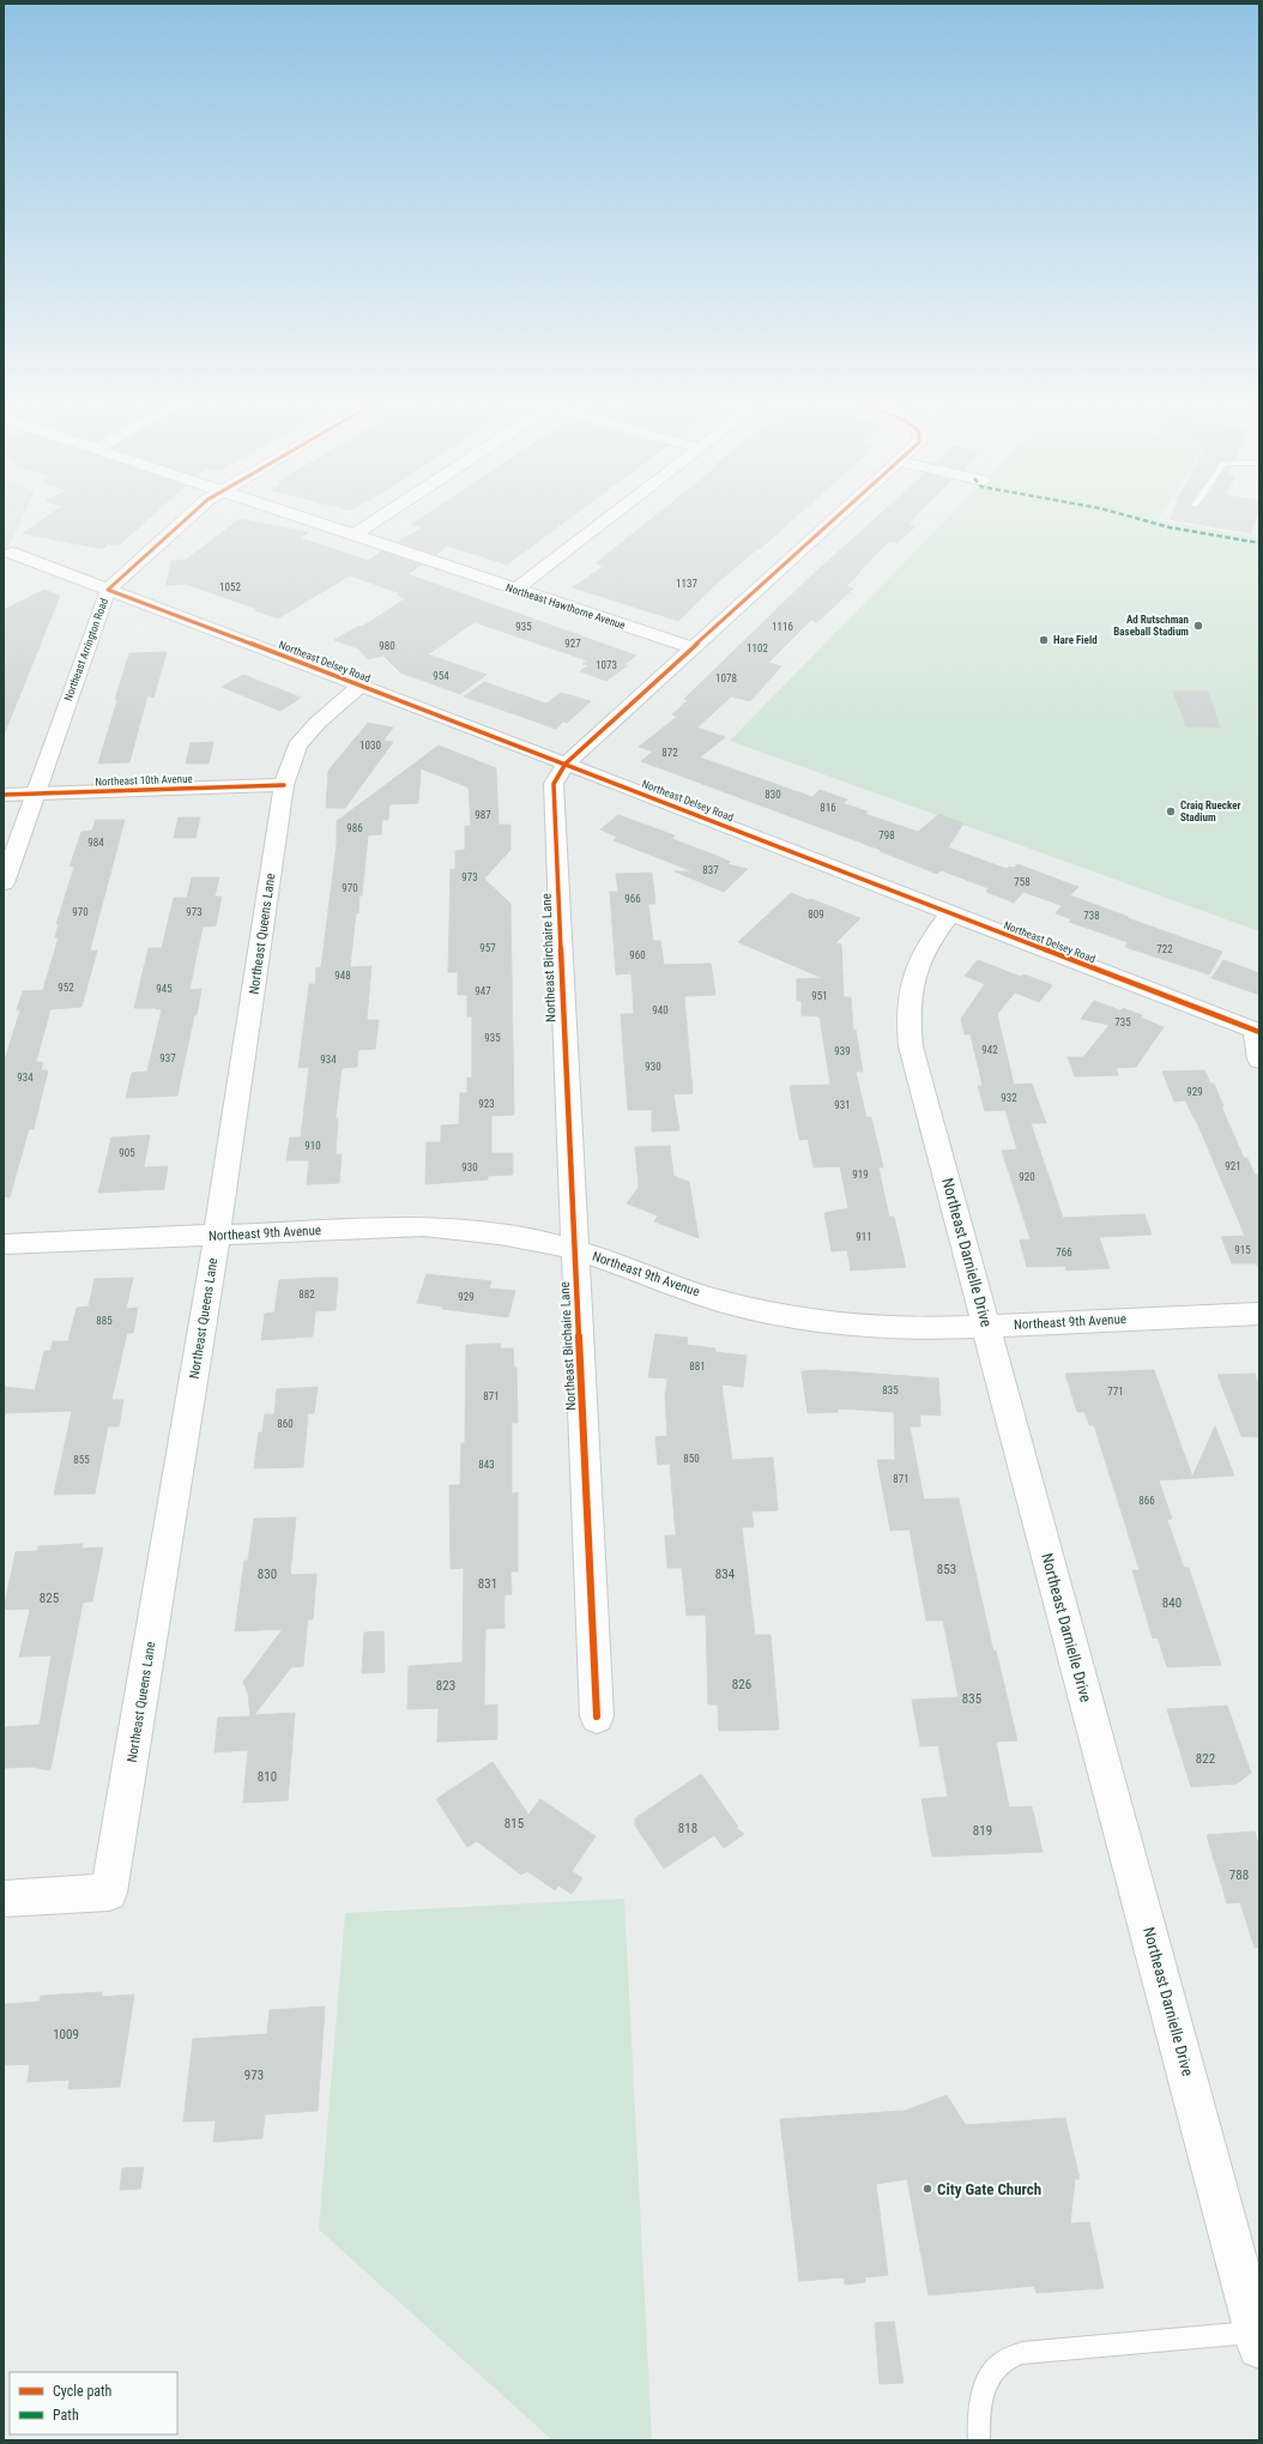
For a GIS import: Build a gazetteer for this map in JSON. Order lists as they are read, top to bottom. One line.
{"streets":{"street":["Northeast Hawthorne Avenue","Northeast Arrington Road","Northeast Delsey Road","Northeast 10th Avenue","Northeast Queens Lane","Northeast Birchaire Lane","Northeast 9th Avenue","Northeast Darnielle Drive"]},"crossings":[["Northeast Hawthorne Avenue","Northeast Birchaire Lane"],["Northeast Arrington Road","Northeast Delsey Road"],["Northeast Arrington Road","Northeast 10th Avenue"],["Northeast Delsey Road","Northeast Queens Lane"],["Northeast Delsey Road","Northeast Birchaire Lane"],["Northeast Delsey Road","Northeast Darnielle Drive"],["Northeast 10th Avenue","Northeast Queens Lane"],["Northeast Queens Lane","Northeast 9th Avenue"],["Northeast Birchaire Lane","Northeast 9th Avenue"],["Northeast 9th Avenue","Northeast Darnielle Drive"]],"places":["Ad Rutschman Baseball Stadium","Hare Field","Craig Ruecker Stadium","City Gate Church"],"house_numbers":["1137","1052","935","1116","927","980","1102","1073","954","1078","1030","872","830","816","987","986","798","984","837","973","758","970","966","970","973","809","738","957","722","960","948","952","945","947","951","940","735","935","942","939","937","934","930","934","929","932","923","931","910","905","921","930","919","920","911","915","766","882","929","885","881","835","771","871","860","850","855","843","871","866","853","830","834","831","825","840","826","823","835","822","810","815","818","819","788","1009","973"],"legend":["Cycle path","Path"]}
